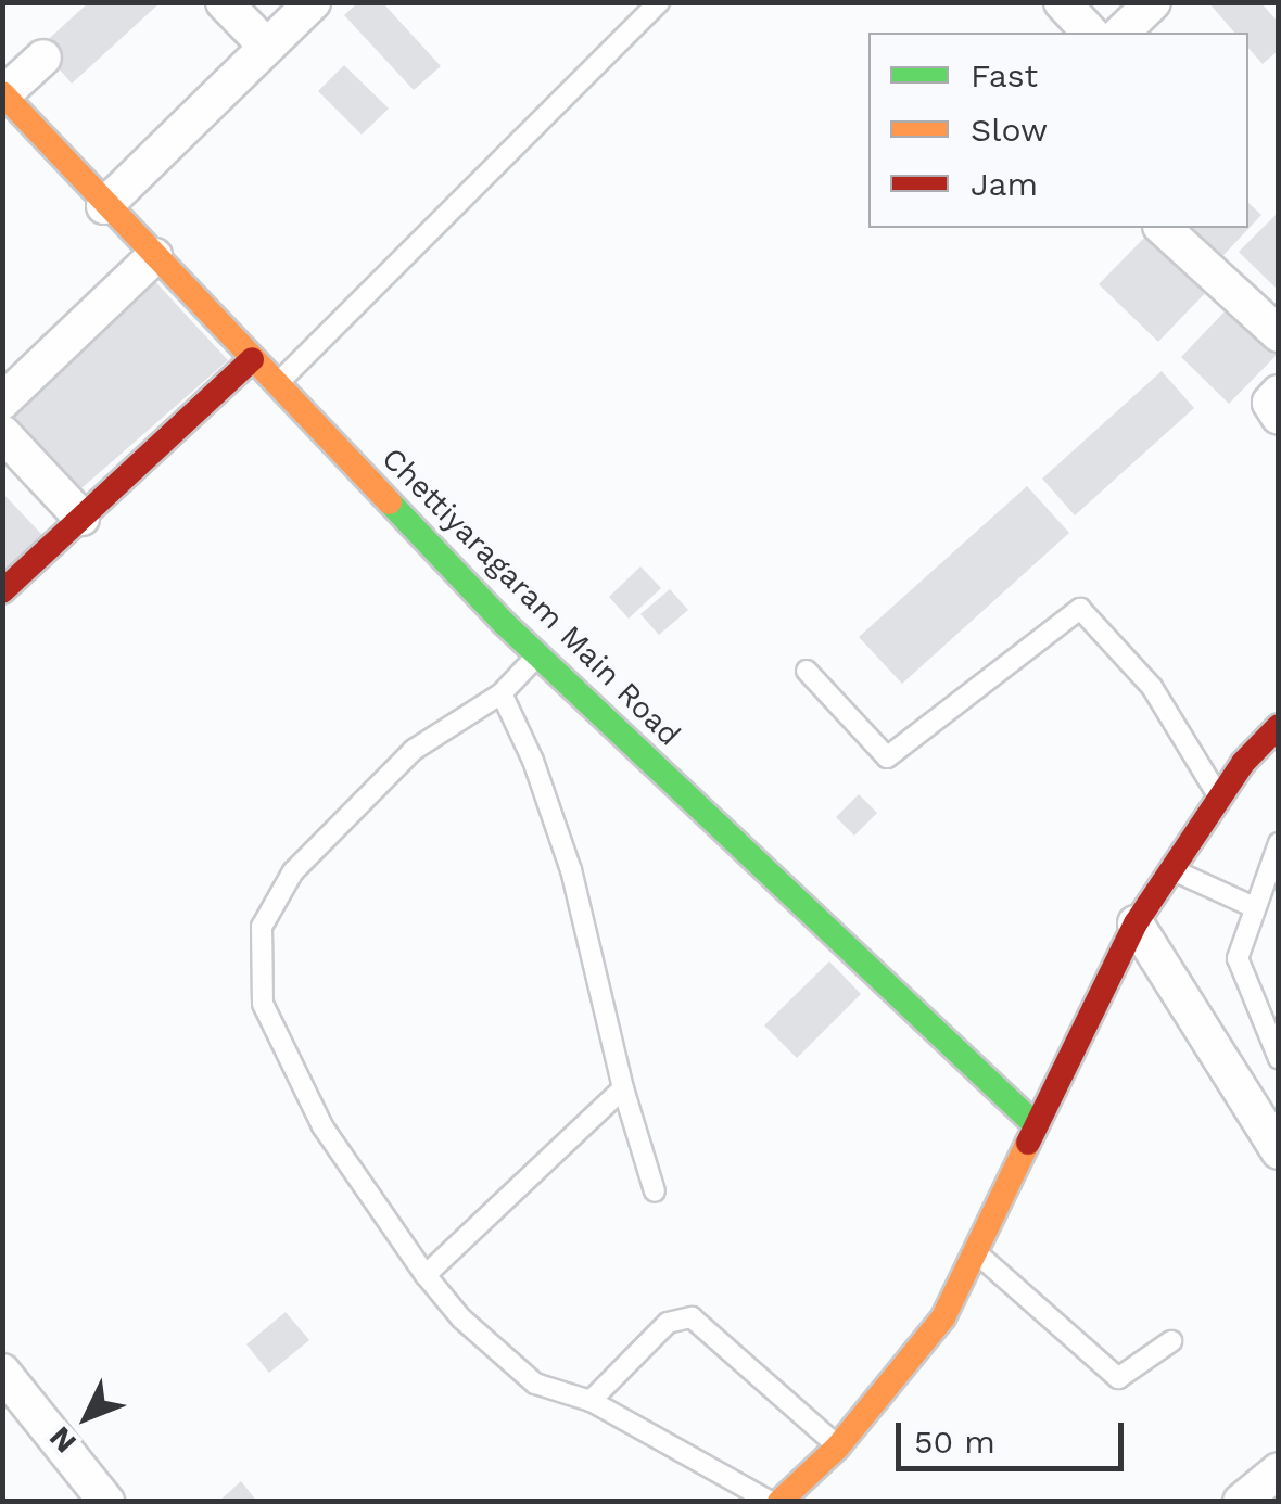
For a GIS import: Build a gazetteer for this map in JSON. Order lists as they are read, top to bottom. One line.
{"streets":{"street":["Chettiyaragaram Main Road"]},"legend":["Fast","Slow","Jam"],"scale_bar":"50 m","north":"bottom left"}
